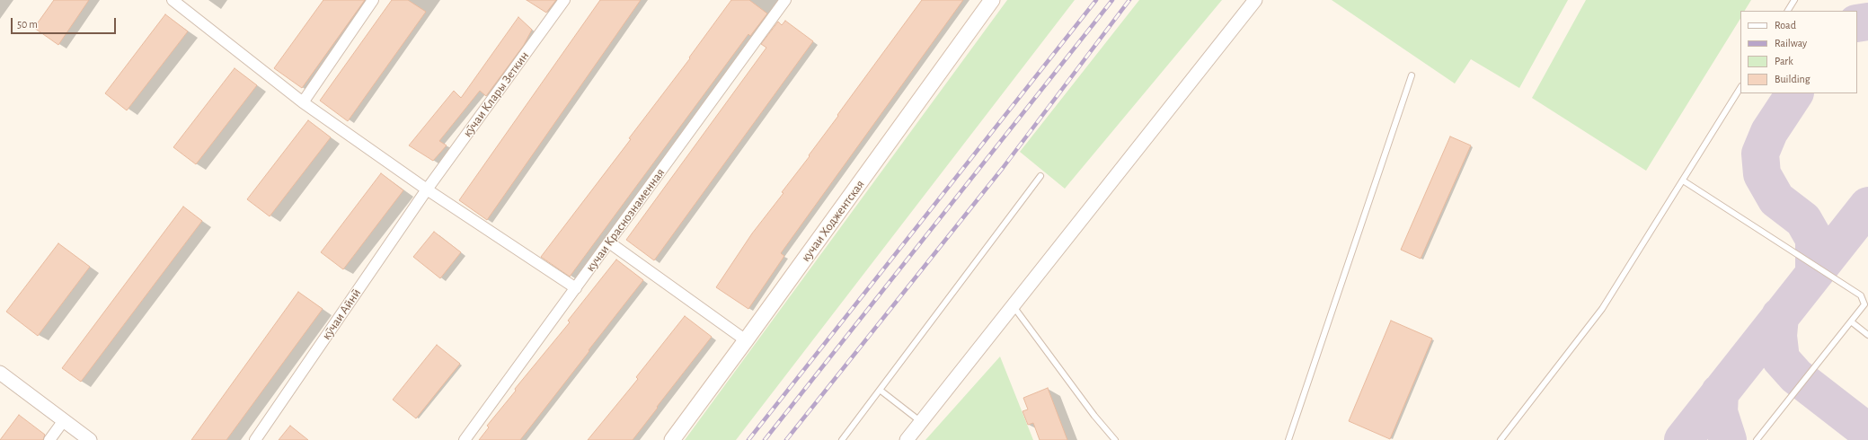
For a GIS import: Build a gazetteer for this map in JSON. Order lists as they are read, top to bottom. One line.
{"streets":{"main road":["кучаи Ходжентская"],"street":["кӯчаи Клары Зеткин","кучаи Краснознаменная","кӯчаи Айнӣ"]},"crossings":[["кӯчаи Клары Зеткин","кӯчаи Айнӣ"]],"legend":["Road","Railway","Park","Building"],"scale_bar":"50 m"}
